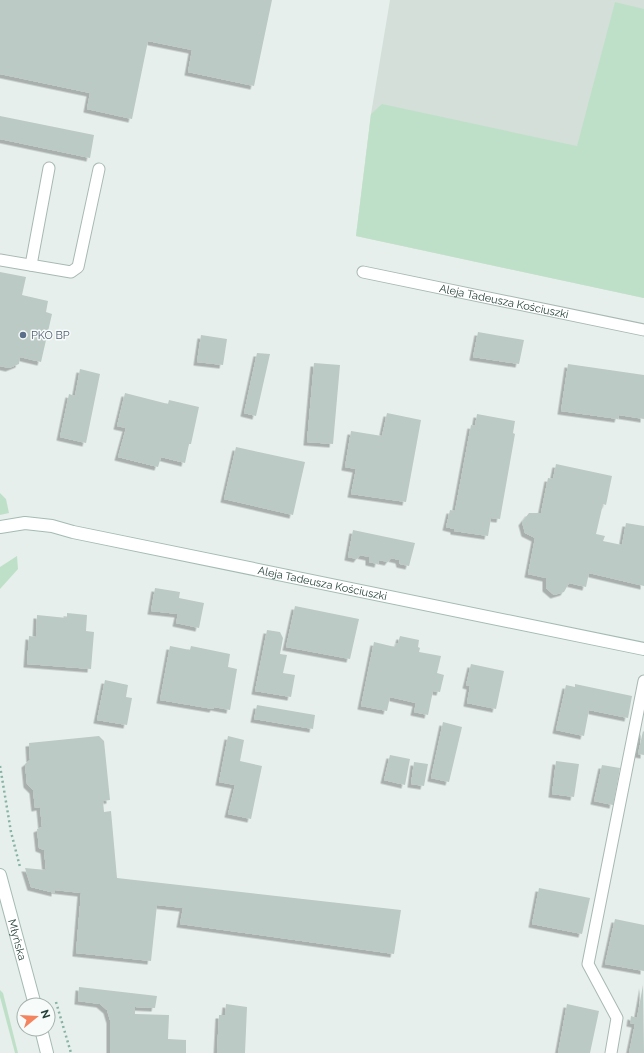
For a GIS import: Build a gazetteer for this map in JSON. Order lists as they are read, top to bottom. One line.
{"streets":{"street":["Aleja Tadeusza Kościuszki","Młyńska"]},"places":["PKO BP"],"north":"right"}
